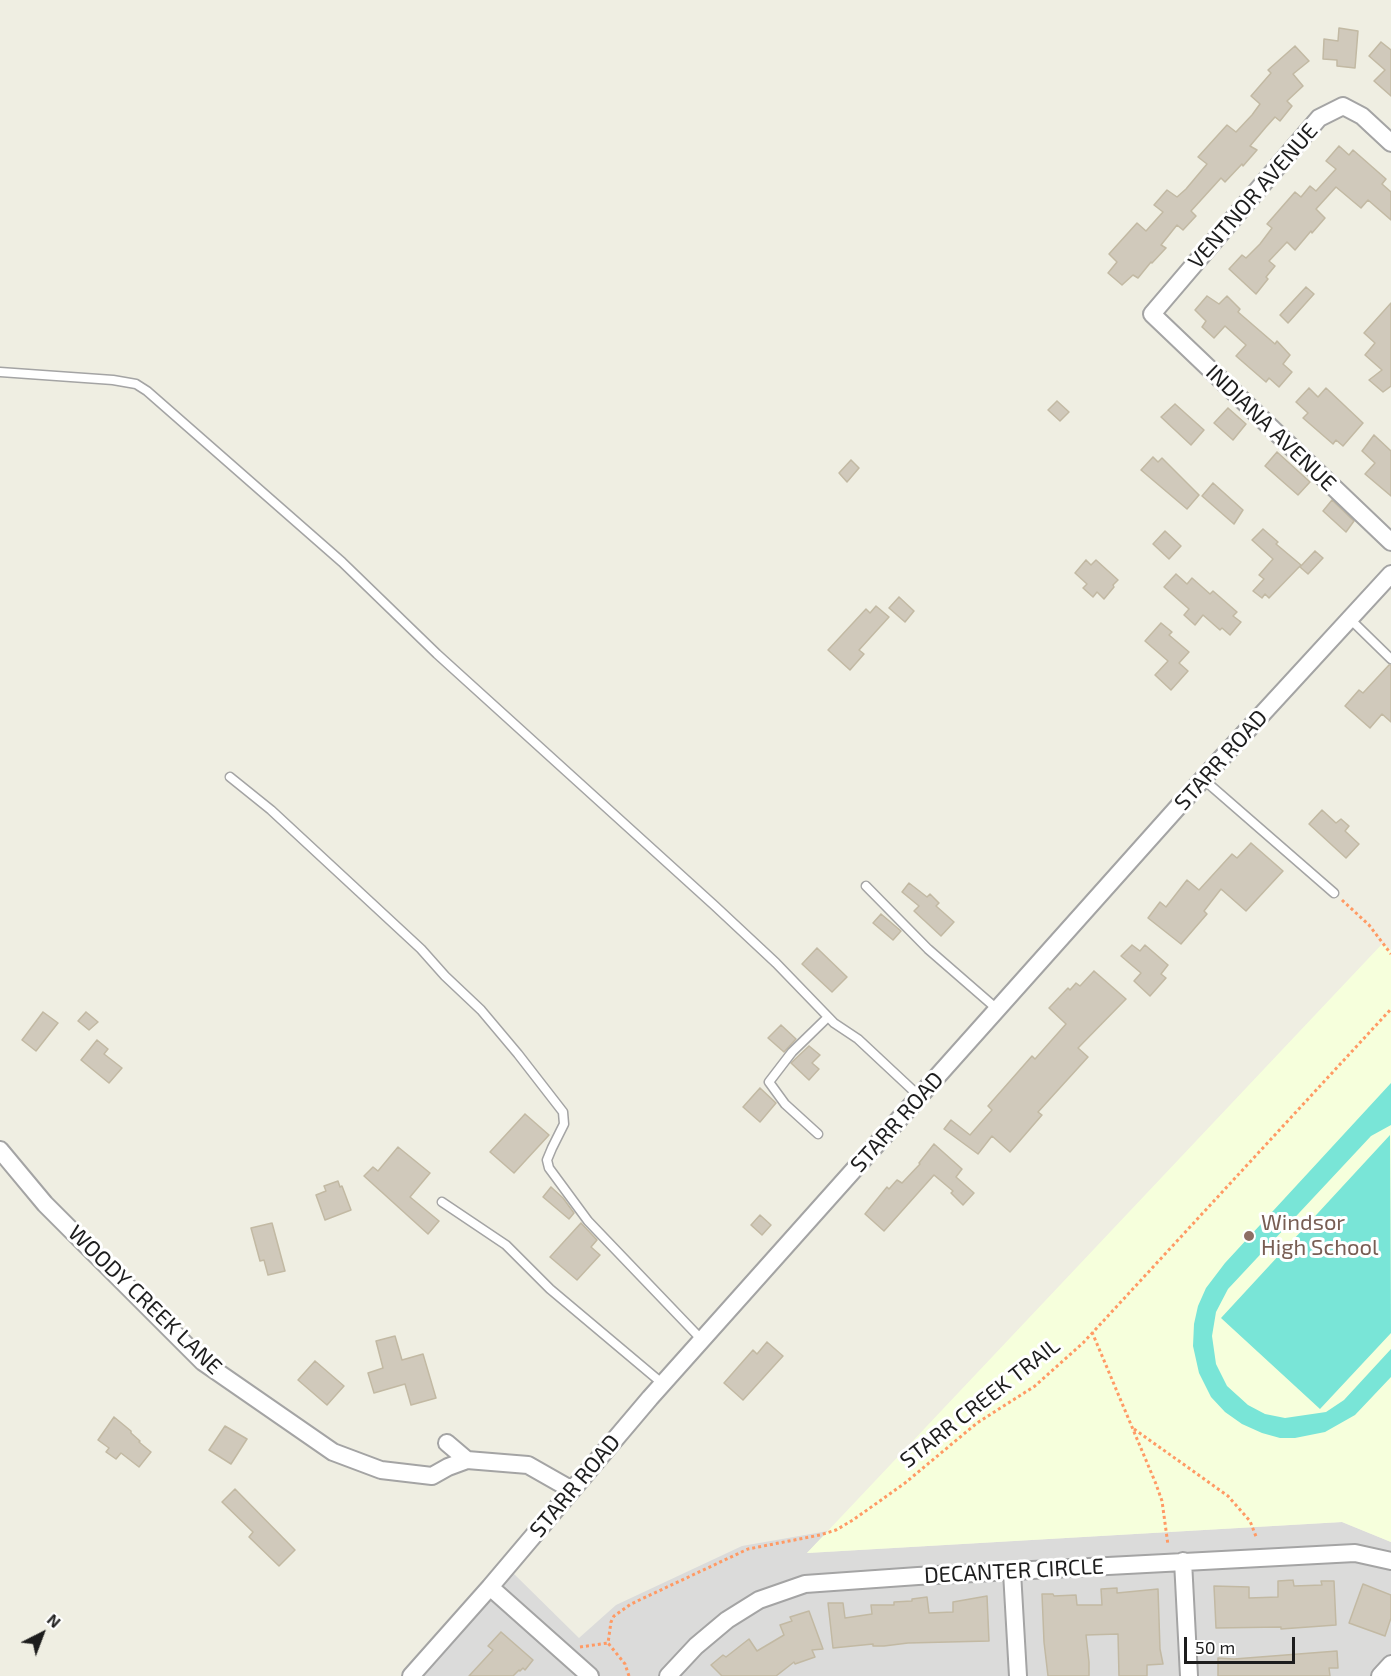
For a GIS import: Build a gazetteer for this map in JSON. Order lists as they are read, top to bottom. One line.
{"streets":{"street":["VENTNOR AVENUE","INDIANA AVENUE","STARR ROAD","WOODY CREEK LANE","DECANTER CIRCLE"],"path":["STARR CREEK TRAIL"]},"crossings":[["VENTNOR AVENUE","INDIANA AVENUE"],["STARR ROAD","WOODY CREEK LANE"]],"places":["Windsor High School"],"scale_bar":"50 m","north":"top right"}
